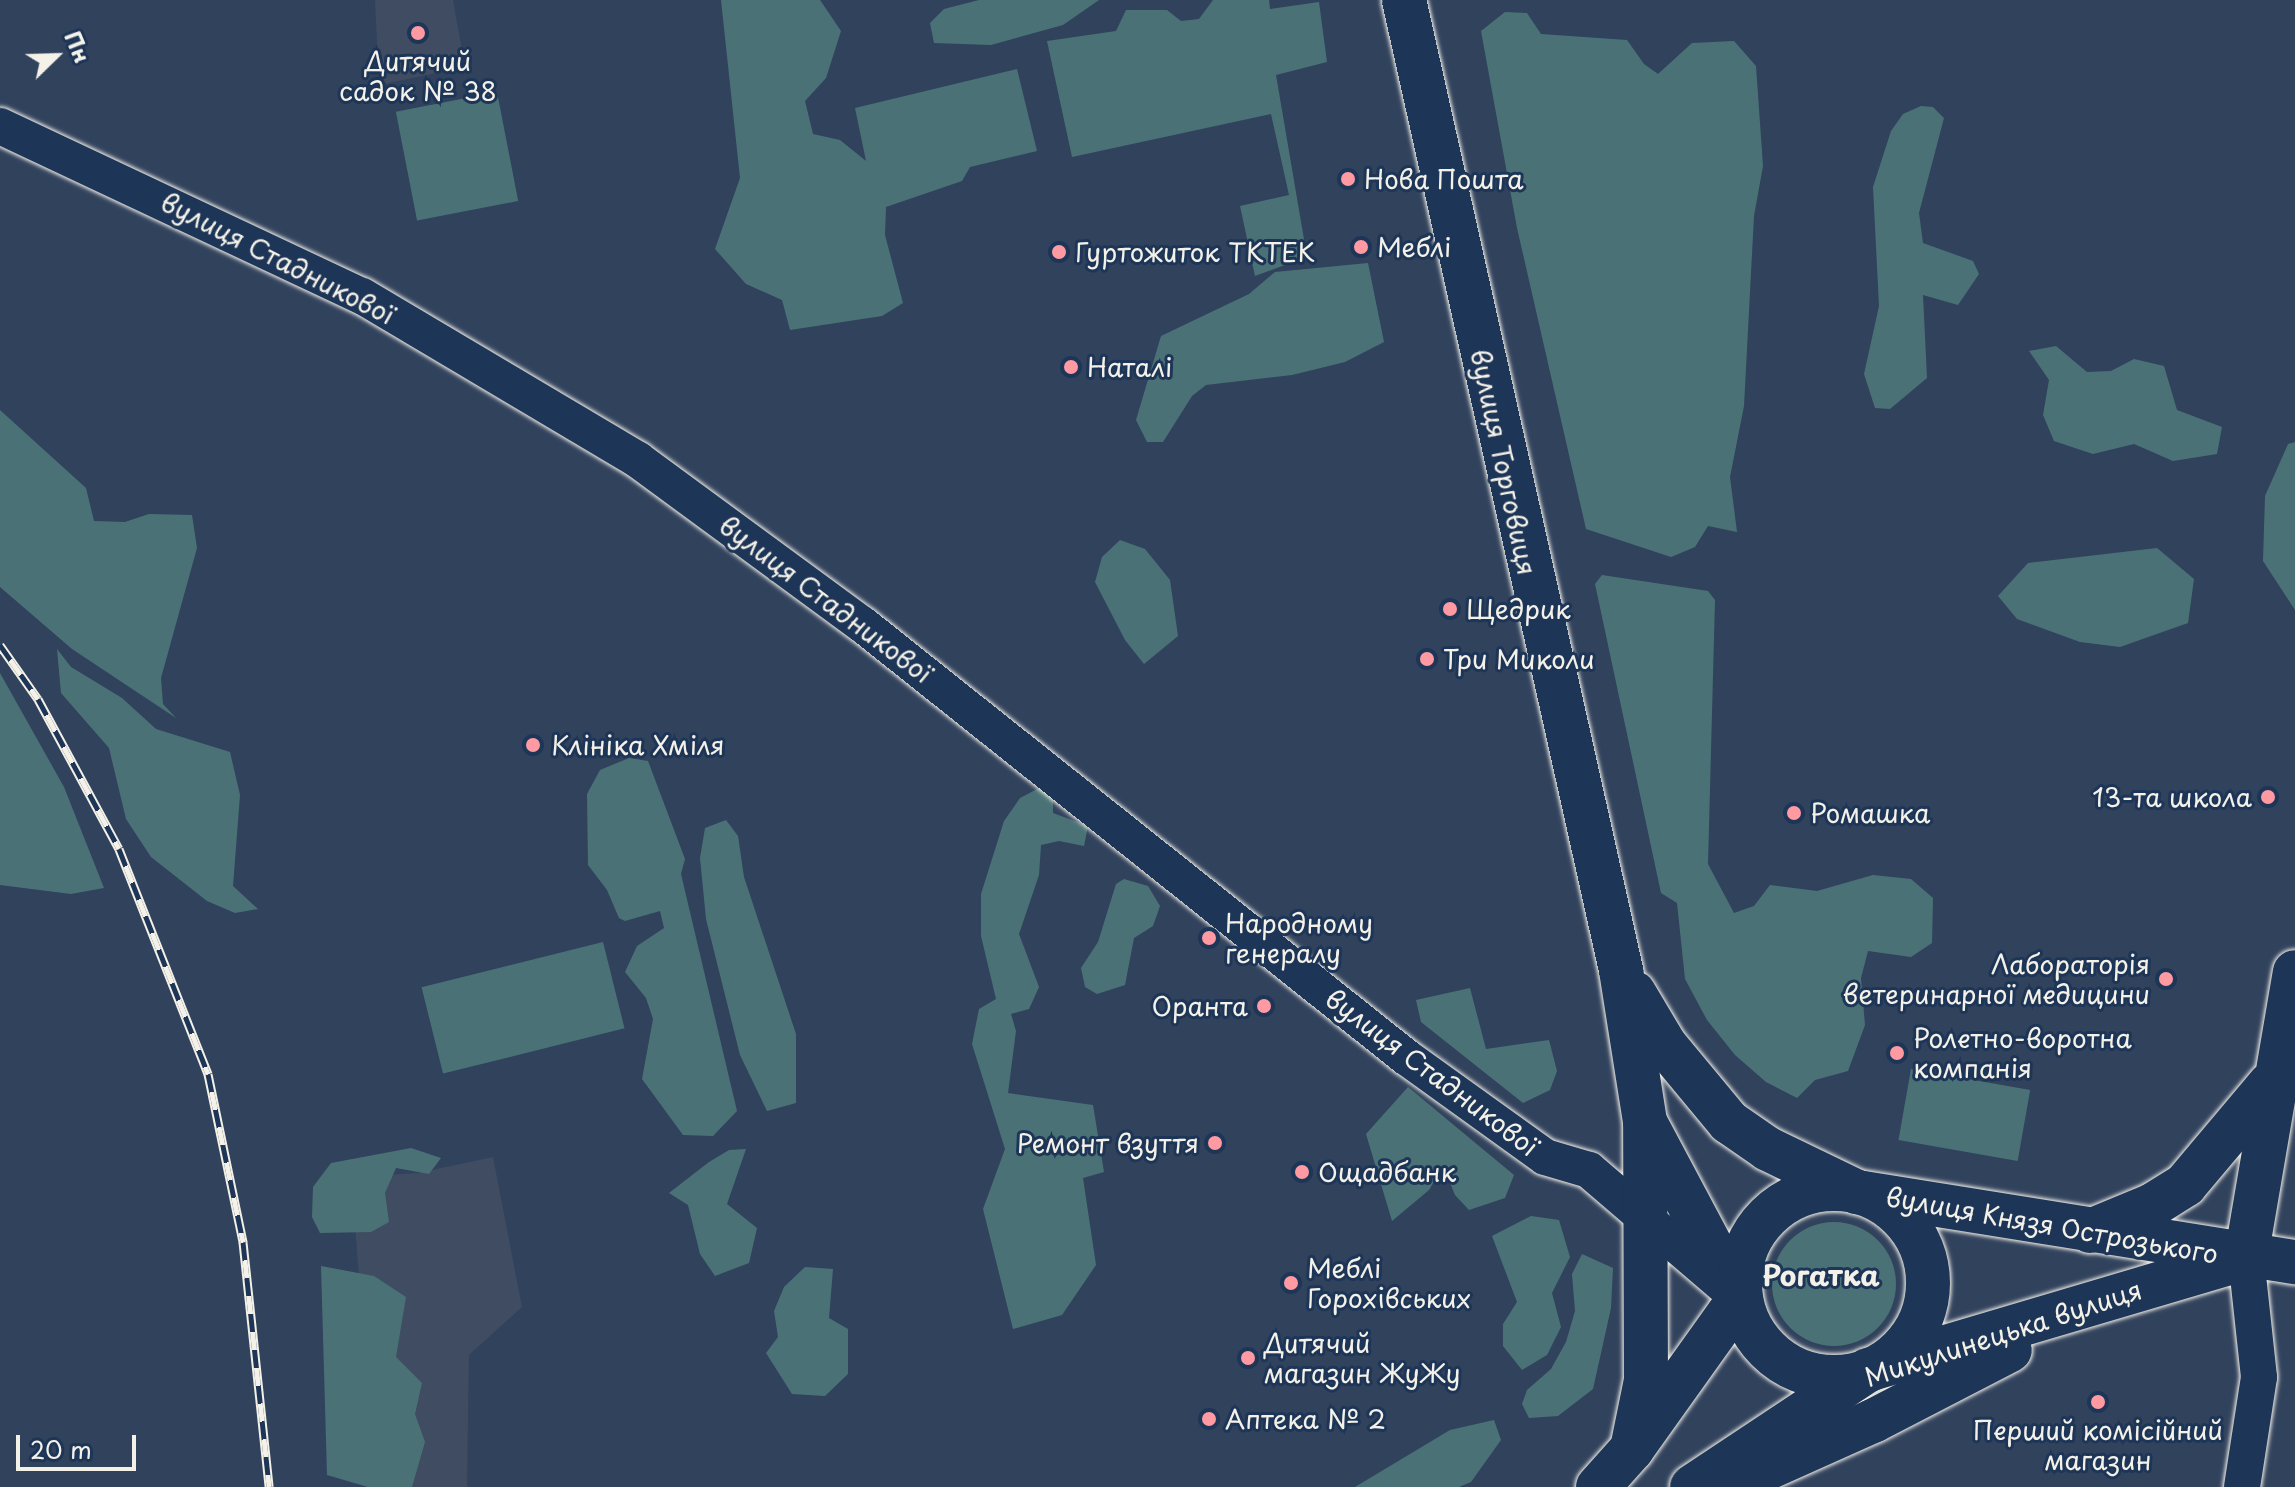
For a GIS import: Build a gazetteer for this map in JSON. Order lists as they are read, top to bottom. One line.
{"streets":{"main road":["вулиця Торговиця","вулиця Князя Острозького","Микулинецька вулиця"],"street":["вулиця Стадникової"]},"crossings":[["вулиця Торговиця","вулиця Князя Острозького"],["вулиця Торговиця","Микулинецька вулиця"],["вулиця Князя Острозького","Микулинецька вулиця"]],"districts":["Рогатка"],"places":["Дитячий садок № 38","Нова Пошта","Меблі","Гуртожиток TKTEK","Наталі","Щедрик","Три Миколи","Клініка Хміля","13-та школа","Ромашка","Народному генералу","Лабораторія ветеринарної медицини","Оранта","Ролетно-воротна компанія","Ремонт взуття","Ощадбанк","Меблі Горохівських","Дитячий магазин ЖуЖу","Перший комісійний магазин","Аптека № 2"],"scale_bar":"20 m","north":"top right"}
